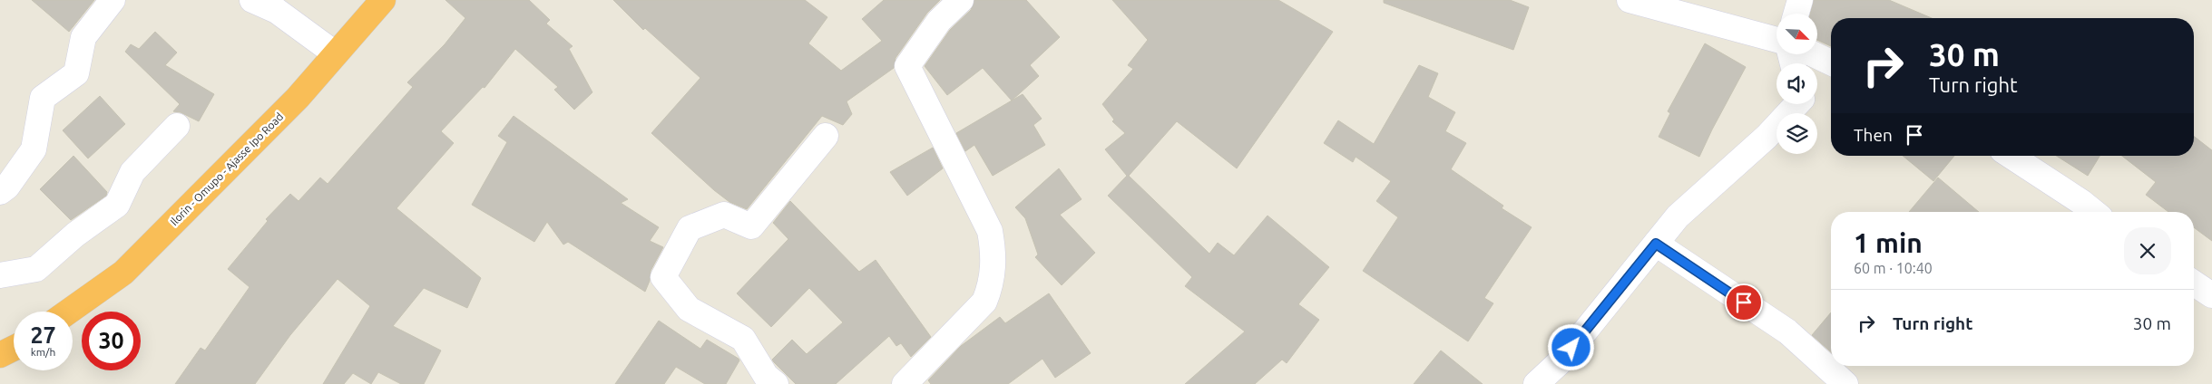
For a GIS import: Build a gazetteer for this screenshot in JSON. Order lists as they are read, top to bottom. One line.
{"streets":{"highway":["Ilorin - Omupo - Ajasse Ipo Road"]},"north":"bottom right","page":{"turn":["30 m","Turn right"],"then":"Then","heading":["1 min","60 m · 10:40"],"list":[{"name":"Turn right","value":"30 m"}],"speed":"27 km/h","limit":"30"}}
